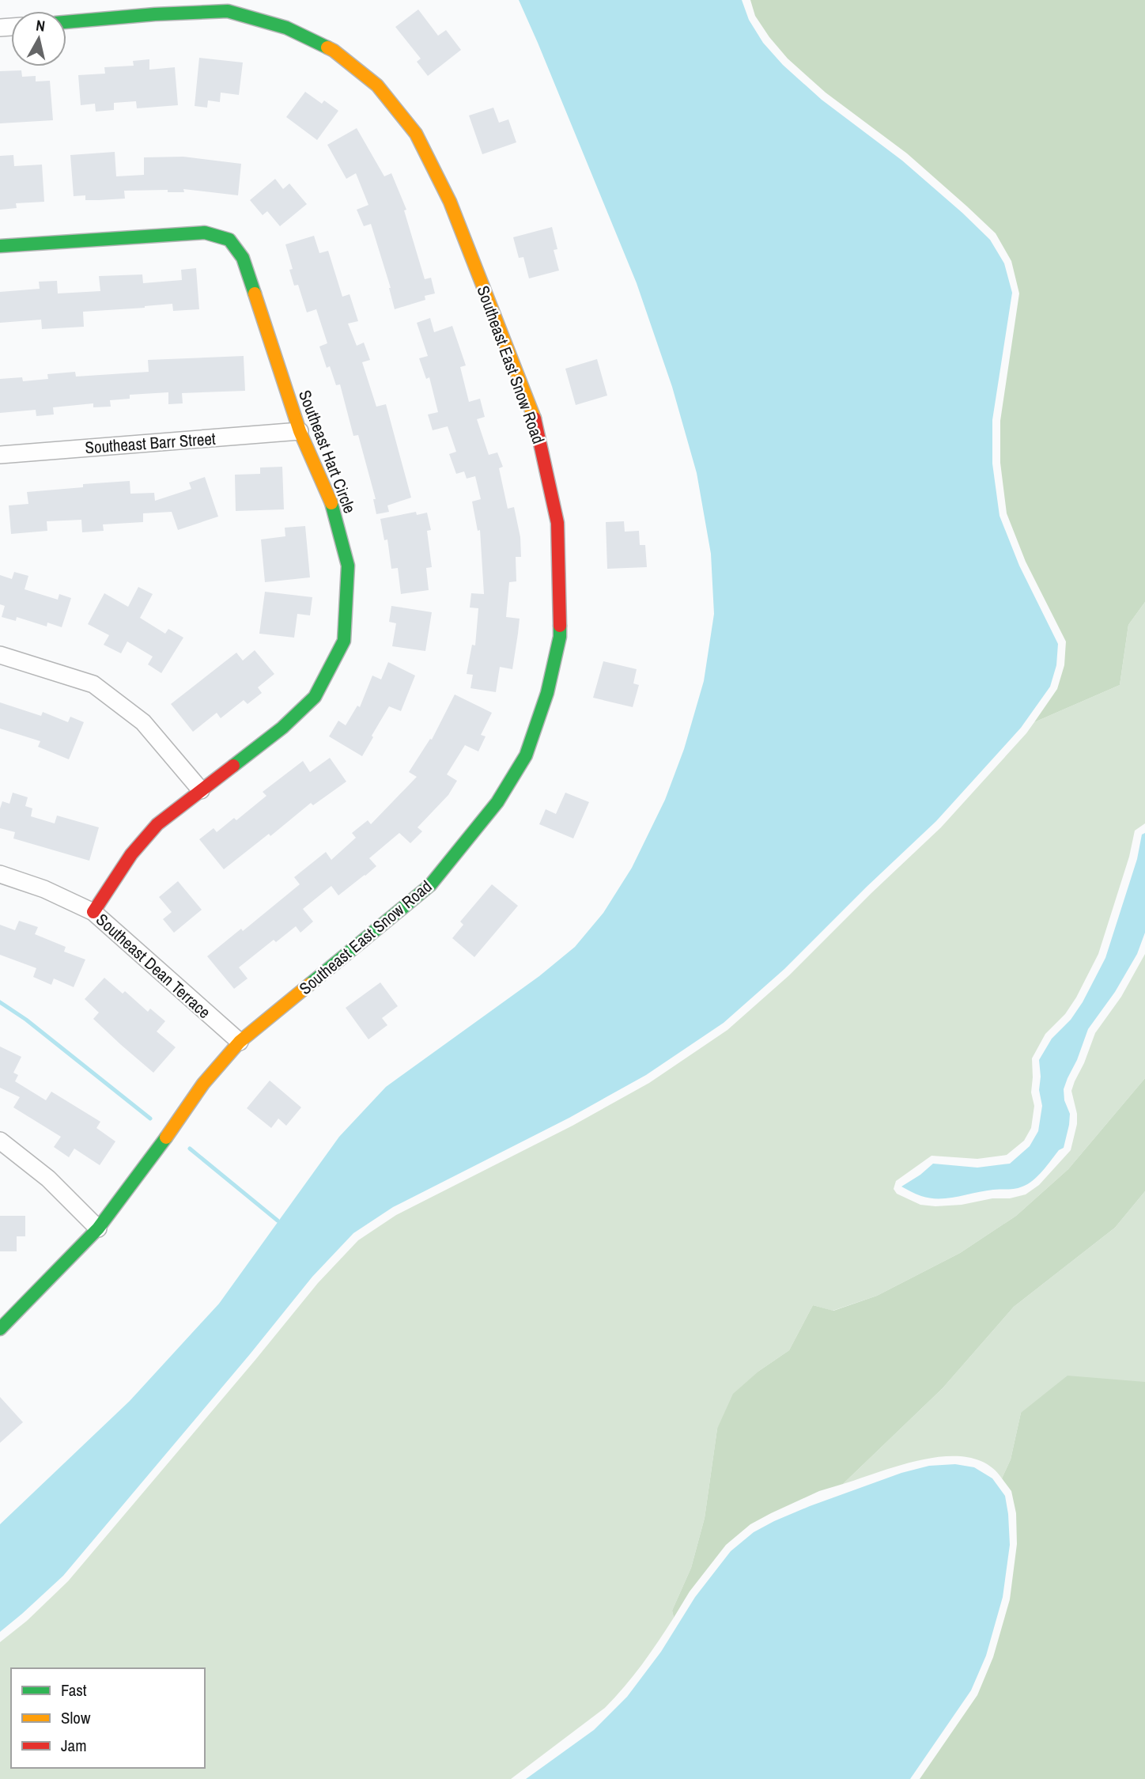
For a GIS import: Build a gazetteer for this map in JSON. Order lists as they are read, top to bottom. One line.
{"streets":{"street":["Southeast East Snow Road","Southeast Barr Street","Southeast Hart Circle","Southeast Dean Terrace"]},"crossings":[["Southeast East Snow Road","Southeast Dean Terrace"],["Southeast Barr Street","Southeast Hart Circle"],["Southeast Hart Circle","Southeast Dean Terrace"]],"legend":["Fast","Slow","Jam"],"north":"top"}
